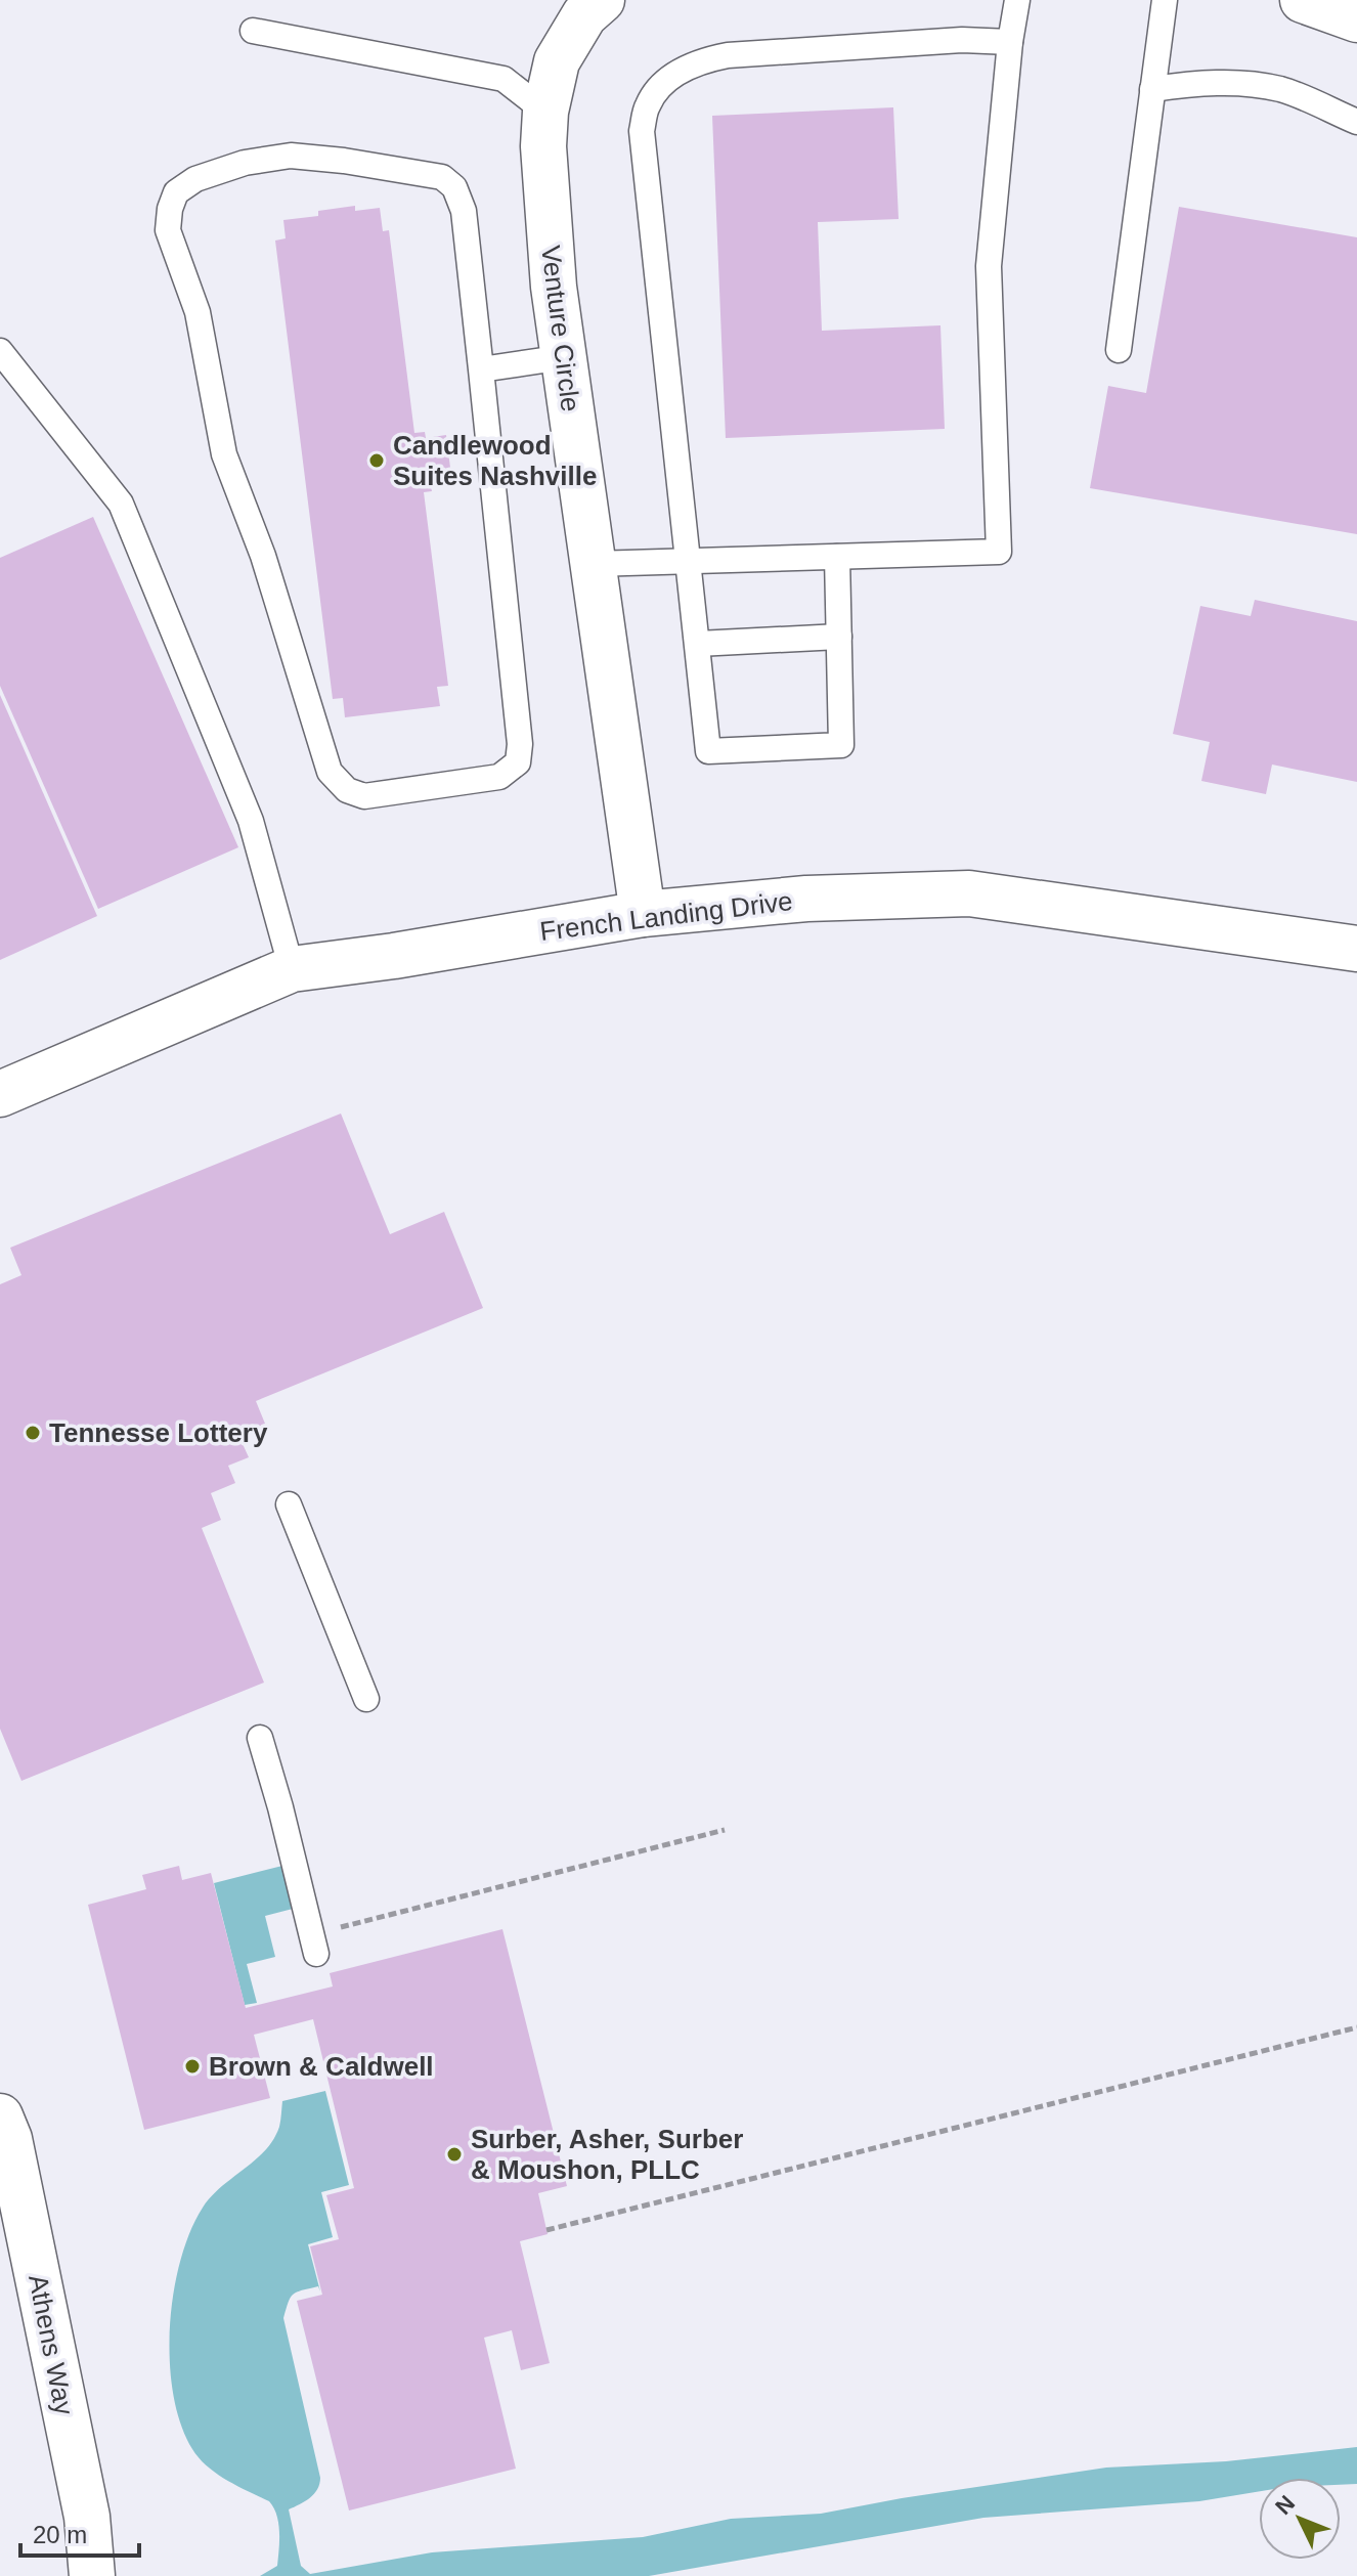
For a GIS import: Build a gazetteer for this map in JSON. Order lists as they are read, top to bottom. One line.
{"streets":{"street":["Venture Circle","French Landing Drive","Athens Way"]},"crossings":[["Venture Circle","French Landing Drive"]],"places":["Candlewood Suites Nashville","Tennesse Lottery","Brown & Caldwell","Surber, Asher, Surber & Moushon, PLLC"],"scale_bar":"20 m","north":"top left"}
